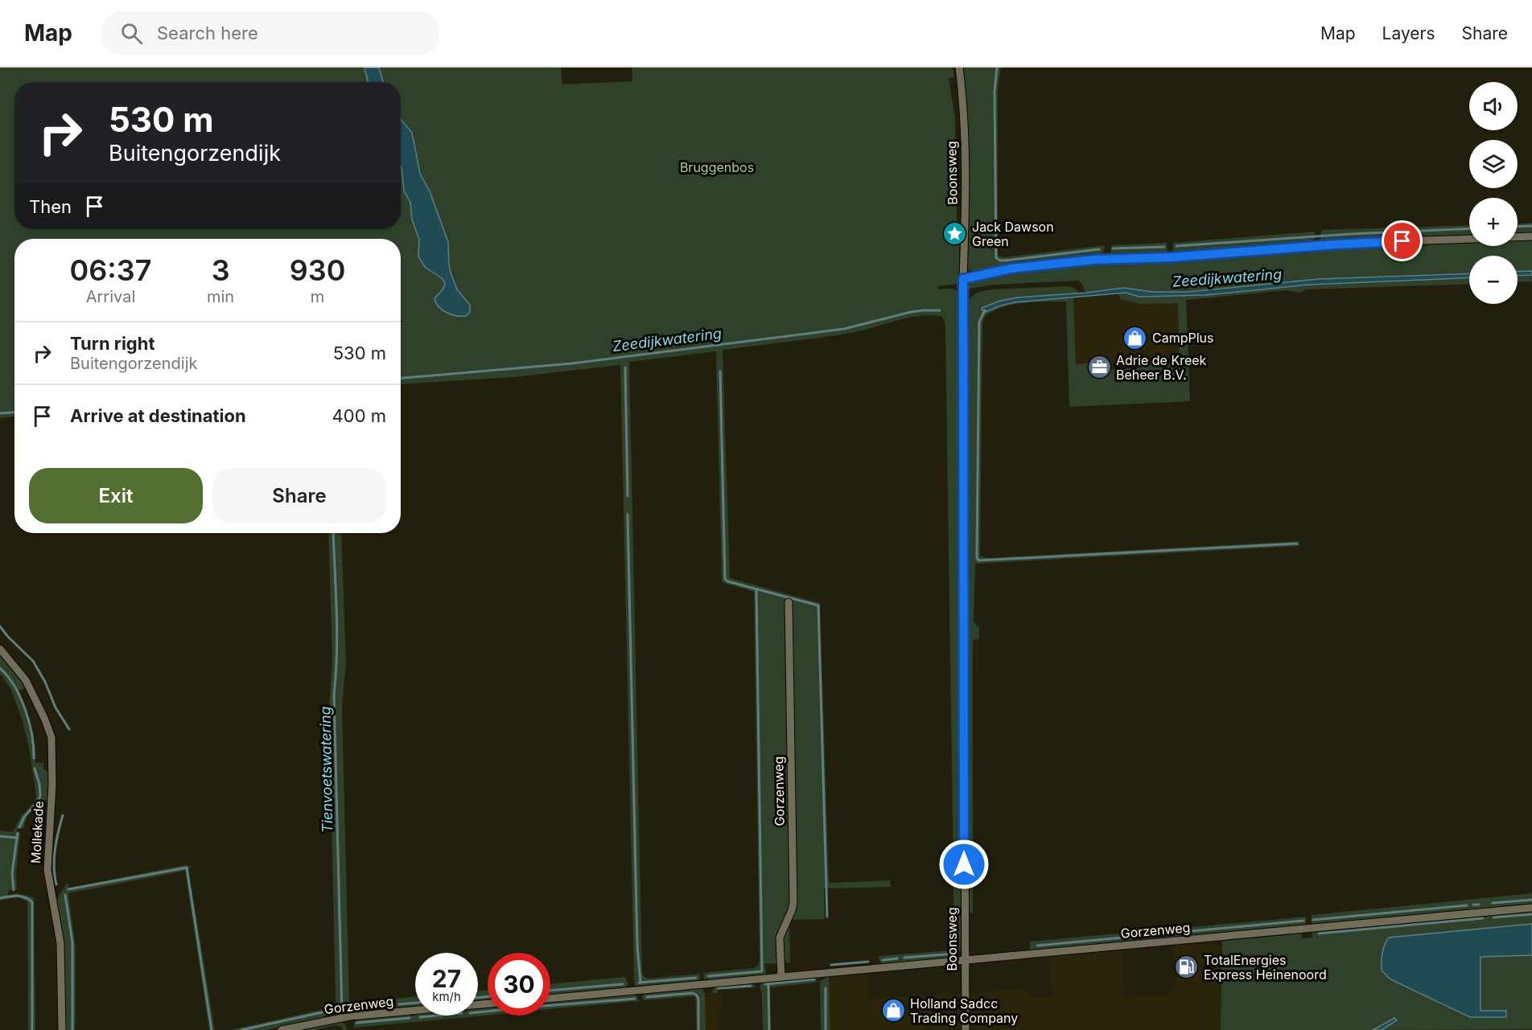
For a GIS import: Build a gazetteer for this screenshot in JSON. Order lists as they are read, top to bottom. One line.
{"streets":{"street":["Boonsweg","Gorzenweg","Mollekade"]},"crossings":[["Boonsweg","Gorzenweg"]],"water":["Zeedijkwatering","Tienvoetswatering"],"parks":["Bruggenbos"],"places":{"place":["Jack Dawson Green"],"shop":["CampPlus","Holland Sadcc Trading Company"],"office":["Adrie de Kreek Beheer B.V."],"fuel station":["TotalEnergies Express Heinenoord"]},"page":{"header":"Map","search":"Search here","nav":["Map","Layers","Share"],"map_buttons":["+","−"],"turn":["530 m","Buitengorzendijk"],"then":"Then","eta":["06:37","Arrival","3","min","930","m"],"list":[{"name":"Turn right","note":"Buitengorzendijk","value":"530 m"},{"name":"Arrive at destination","value":"400 m"}],"buttons":["Exit","Share"],"speed":"27 km/h","limit":"30"}}
